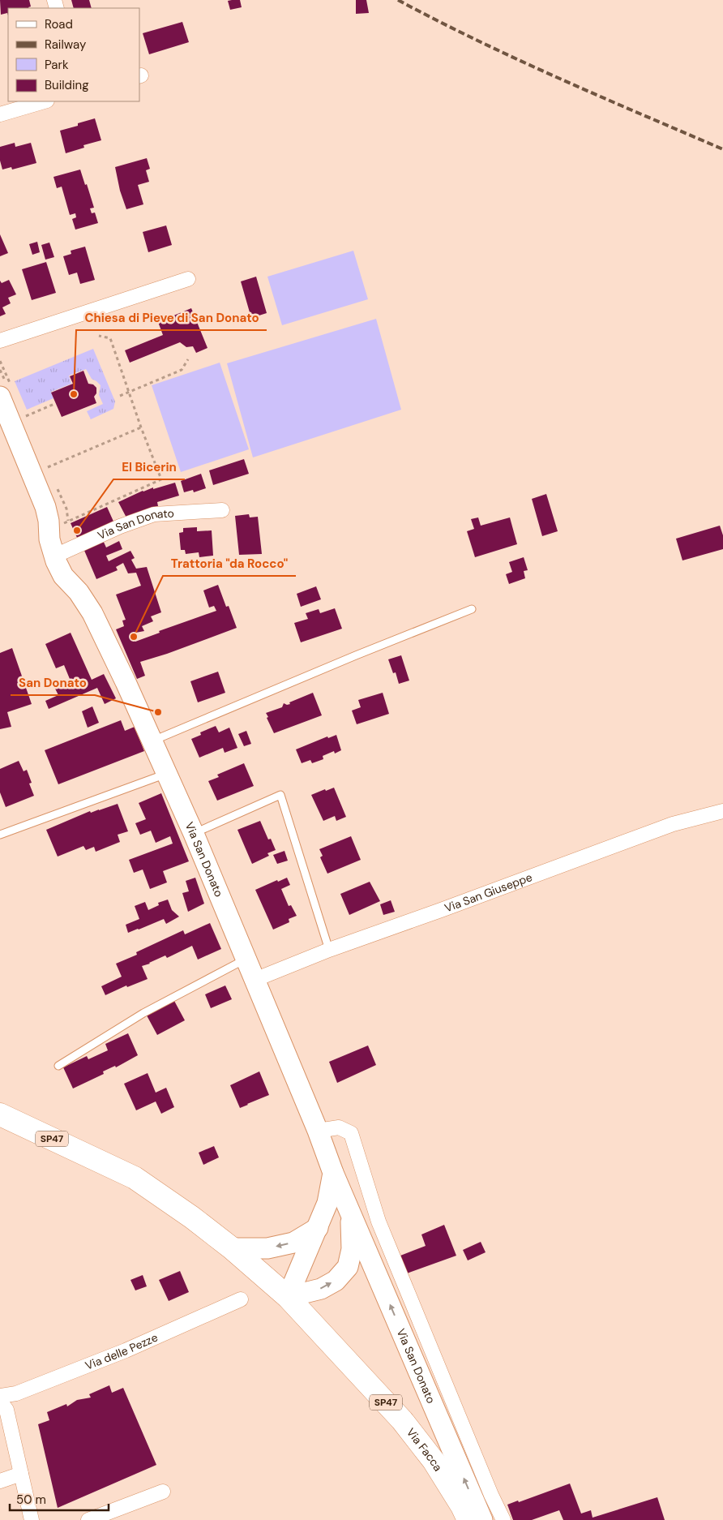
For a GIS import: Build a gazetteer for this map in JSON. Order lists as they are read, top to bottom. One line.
{"streets":{"main road":["SP47","Via Facca"],"street":["Via San Donato","Via San Giuseppe","Via delle Pezze"]},"crossings":[["Via San Donato","Via San Giuseppe"],["Via San Donato","SP47"],["Via San Donato","Via Facca"],["SP47","Via Facca"]],"places":["Chiesa di Pieve di San Donato","El Bicerin","Trattoria \"da Rocco\"","San Donato"],"legend":["Road","Railway","Park","Building"],"scale_bar":"50 m"}
